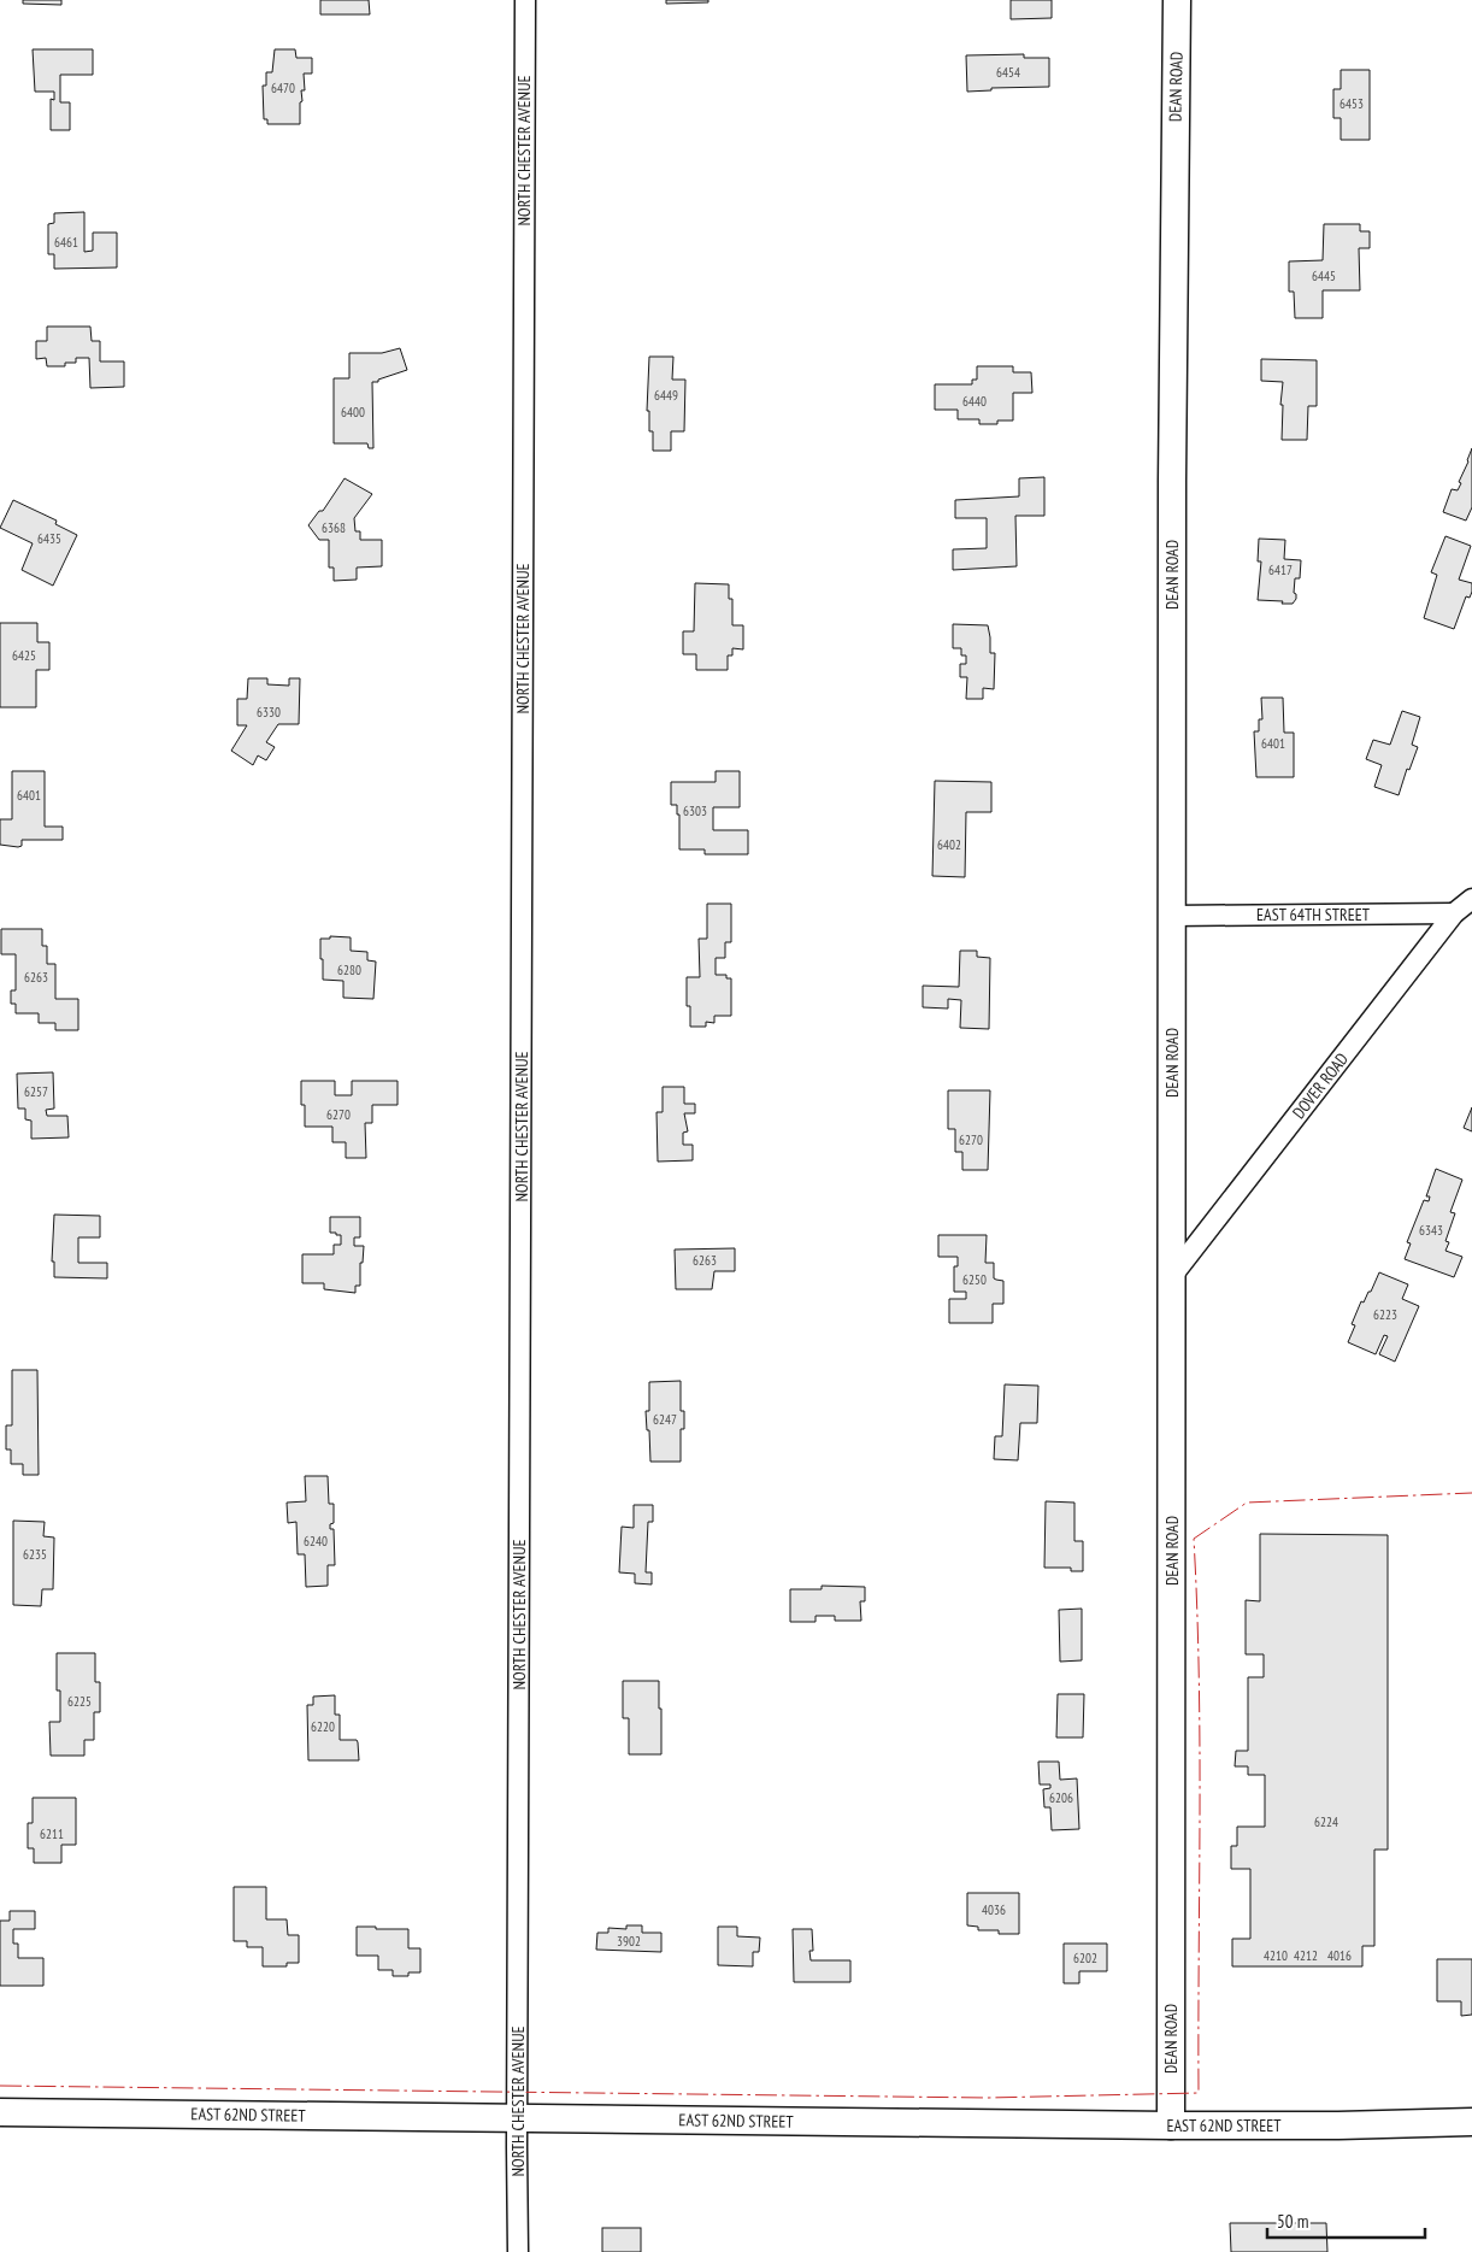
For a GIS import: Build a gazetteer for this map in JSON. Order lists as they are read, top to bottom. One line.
{"streets":{"street":["DEAN ROAD","NORTH CHESTER AVENUE","EAST 64TH STREET","DOVER ROAD","EAST 62ND STREET"]},"crossings":[["DEAN ROAD","EAST 64TH STREET"],["DEAN ROAD","DOVER ROAD"],["DEAN ROAD","EAST 62ND STREET"],["NORTH CHESTER AVENUE","EAST 62ND STREET"],["EAST 64TH STREET","DOVER ROAD"]],"house_numbers":["6454","6470","6453","6461","6445","6449","6440","6400","6368","6435","6417","6425","6330","6401","6401","6303","6402","6280","6263","6257","6270","6270","6343","6263","6250","6223","6247","6240","6235","6225","6220","6206","6224","6211","4036","3902","4210","4212","4016","6202"],"scale_bar":"50 m"}
